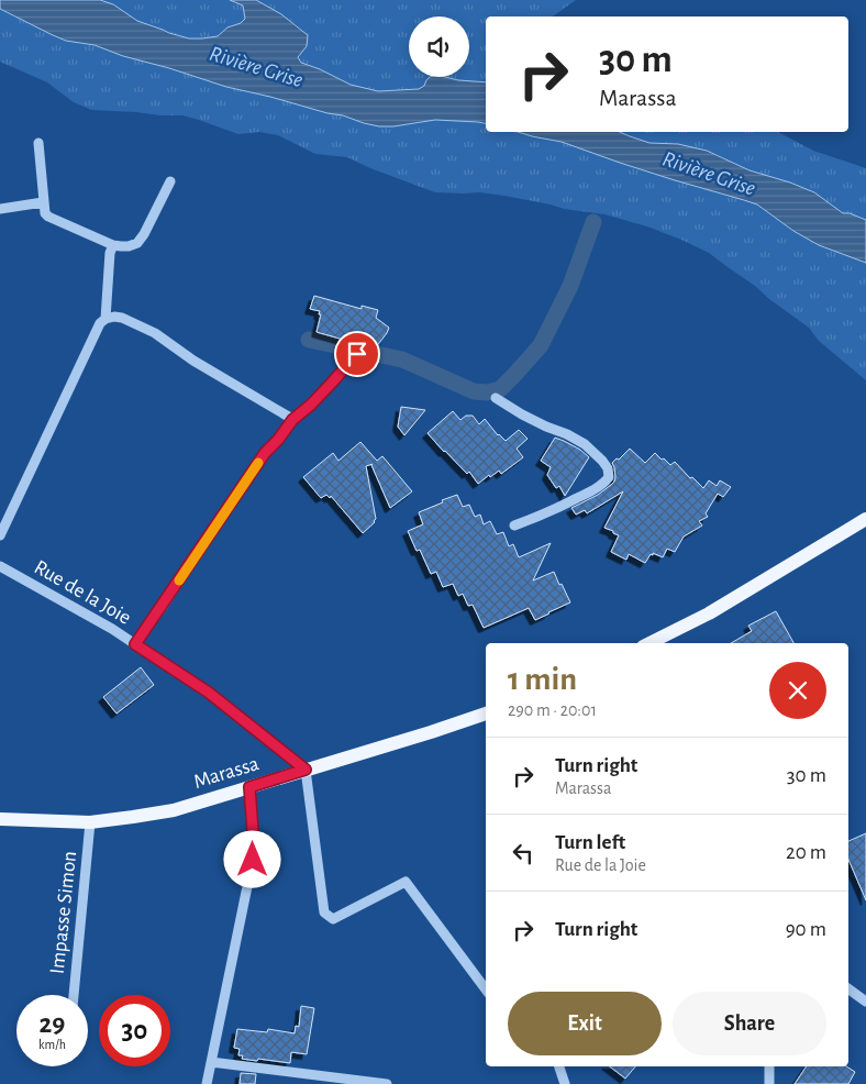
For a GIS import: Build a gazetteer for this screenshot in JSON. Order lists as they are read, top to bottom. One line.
{"streets":{"main road":["Marassa"],"street":["Rue de la Joie","Impasse Simon"]},"crossings":[["Rue de la Joie","Marassa"],["Marassa","Impasse Simon"]],"water":["Rivière Grise"],"page":{"turn":["30 m","Marassa"],"heading":["1 min","290 m · 20:01"],"list":[{"name":"Turn right","note":"Marassa","value":"30 m"},{"name":"Turn left","note":"Rue de la Joie","value":"20 m"},{"name":"Turn right","value":"90 m"}],"buttons":["Exit","Share"],"speed":"29 km/h","limit":"30"}}
